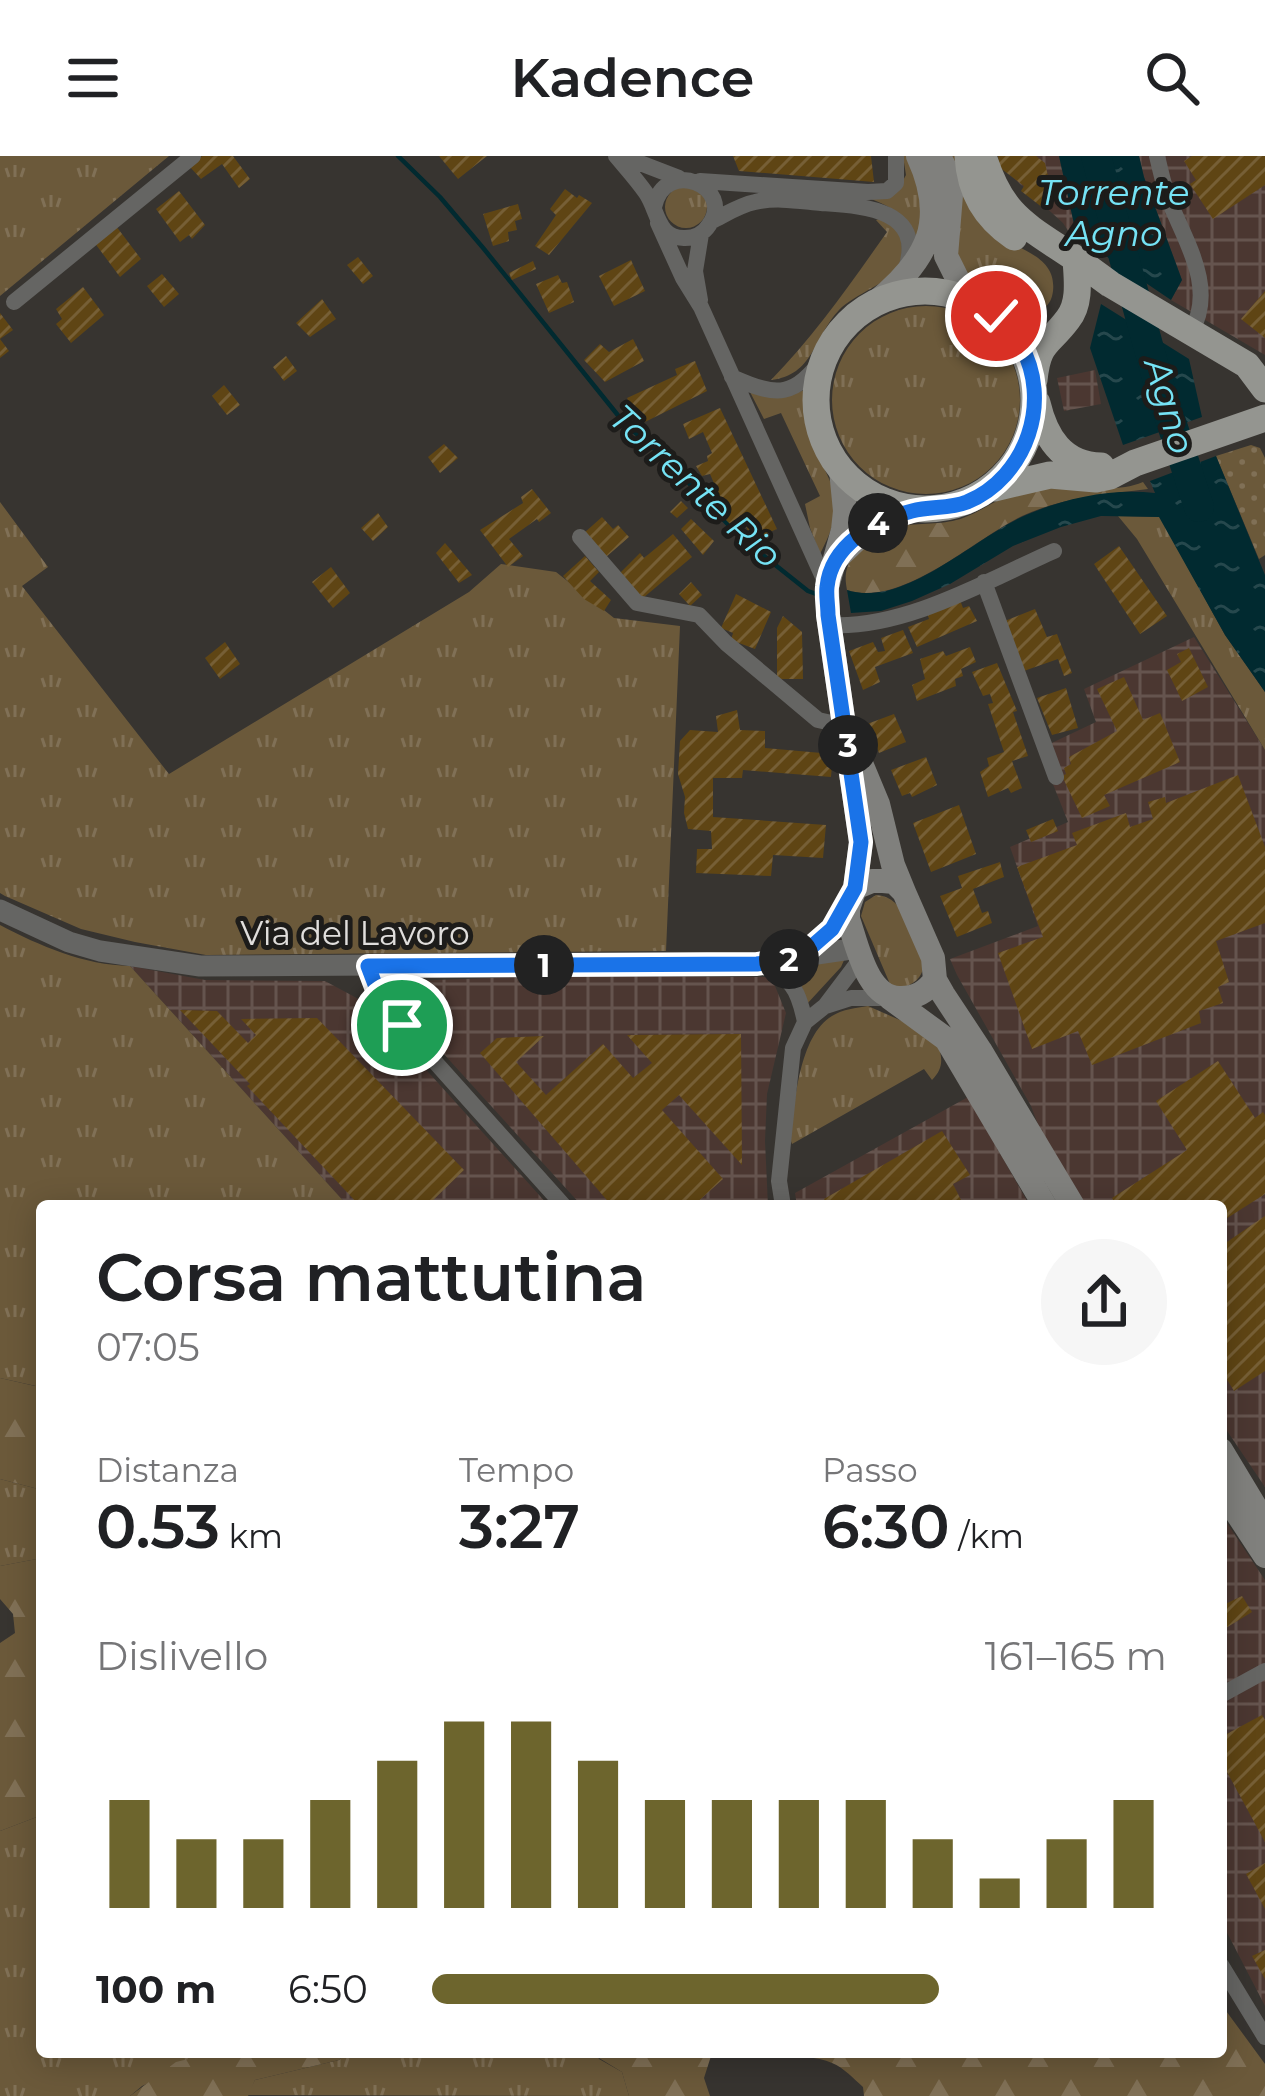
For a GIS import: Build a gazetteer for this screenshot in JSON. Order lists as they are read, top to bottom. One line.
{"streets":{"street":["Via del Lavoro"]},"water":["Torrente Agno","Agno","Torrente Rio"],"page":{"header":"Kadence","pins":["4","3","2","1"],"heading":["Corsa mattutina","07:05"],"stats":[["Distanza","0.53 km"],["Tempo","3:27"],["Passo","6:30 /km"]],"chart":["Dislivello","161–165 m"],"list":[{"name":"100 m","note":"6:50"}]}}
